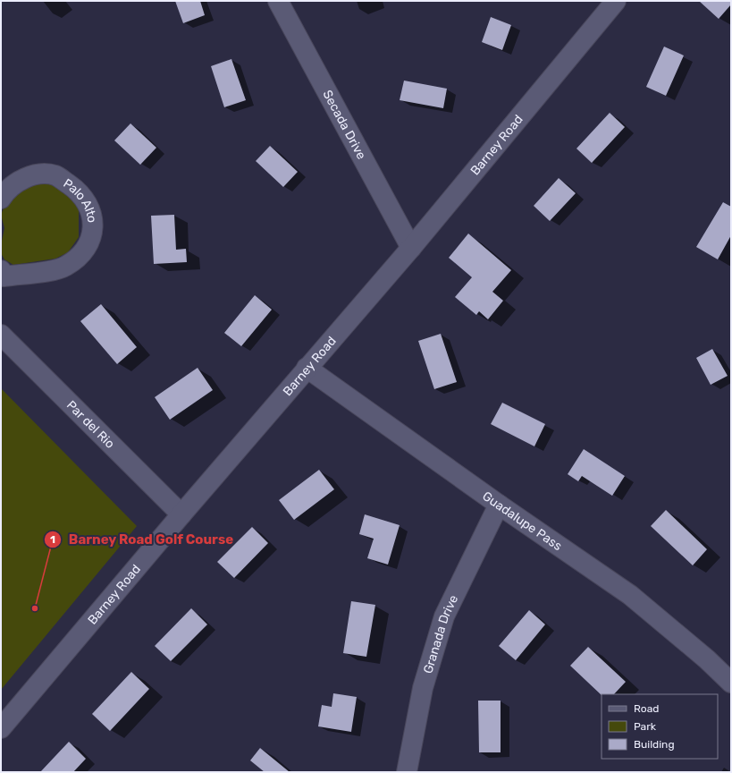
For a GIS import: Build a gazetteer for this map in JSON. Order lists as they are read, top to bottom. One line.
{"streets":{"street":["Secada Drive","Barney Road","Palo Alto","Par del Rio","Guadalupe Pass","Granada Drive"]},"crossings":[["Secada Drive","Barney Road"],["Barney Road","Par del Rio"],["Barney Road","Guadalupe Pass"],["Guadalupe Pass","Granada Drive"]],"places":["Barney Road Golf Course"],"legend":["Road","Park","Building"]}
